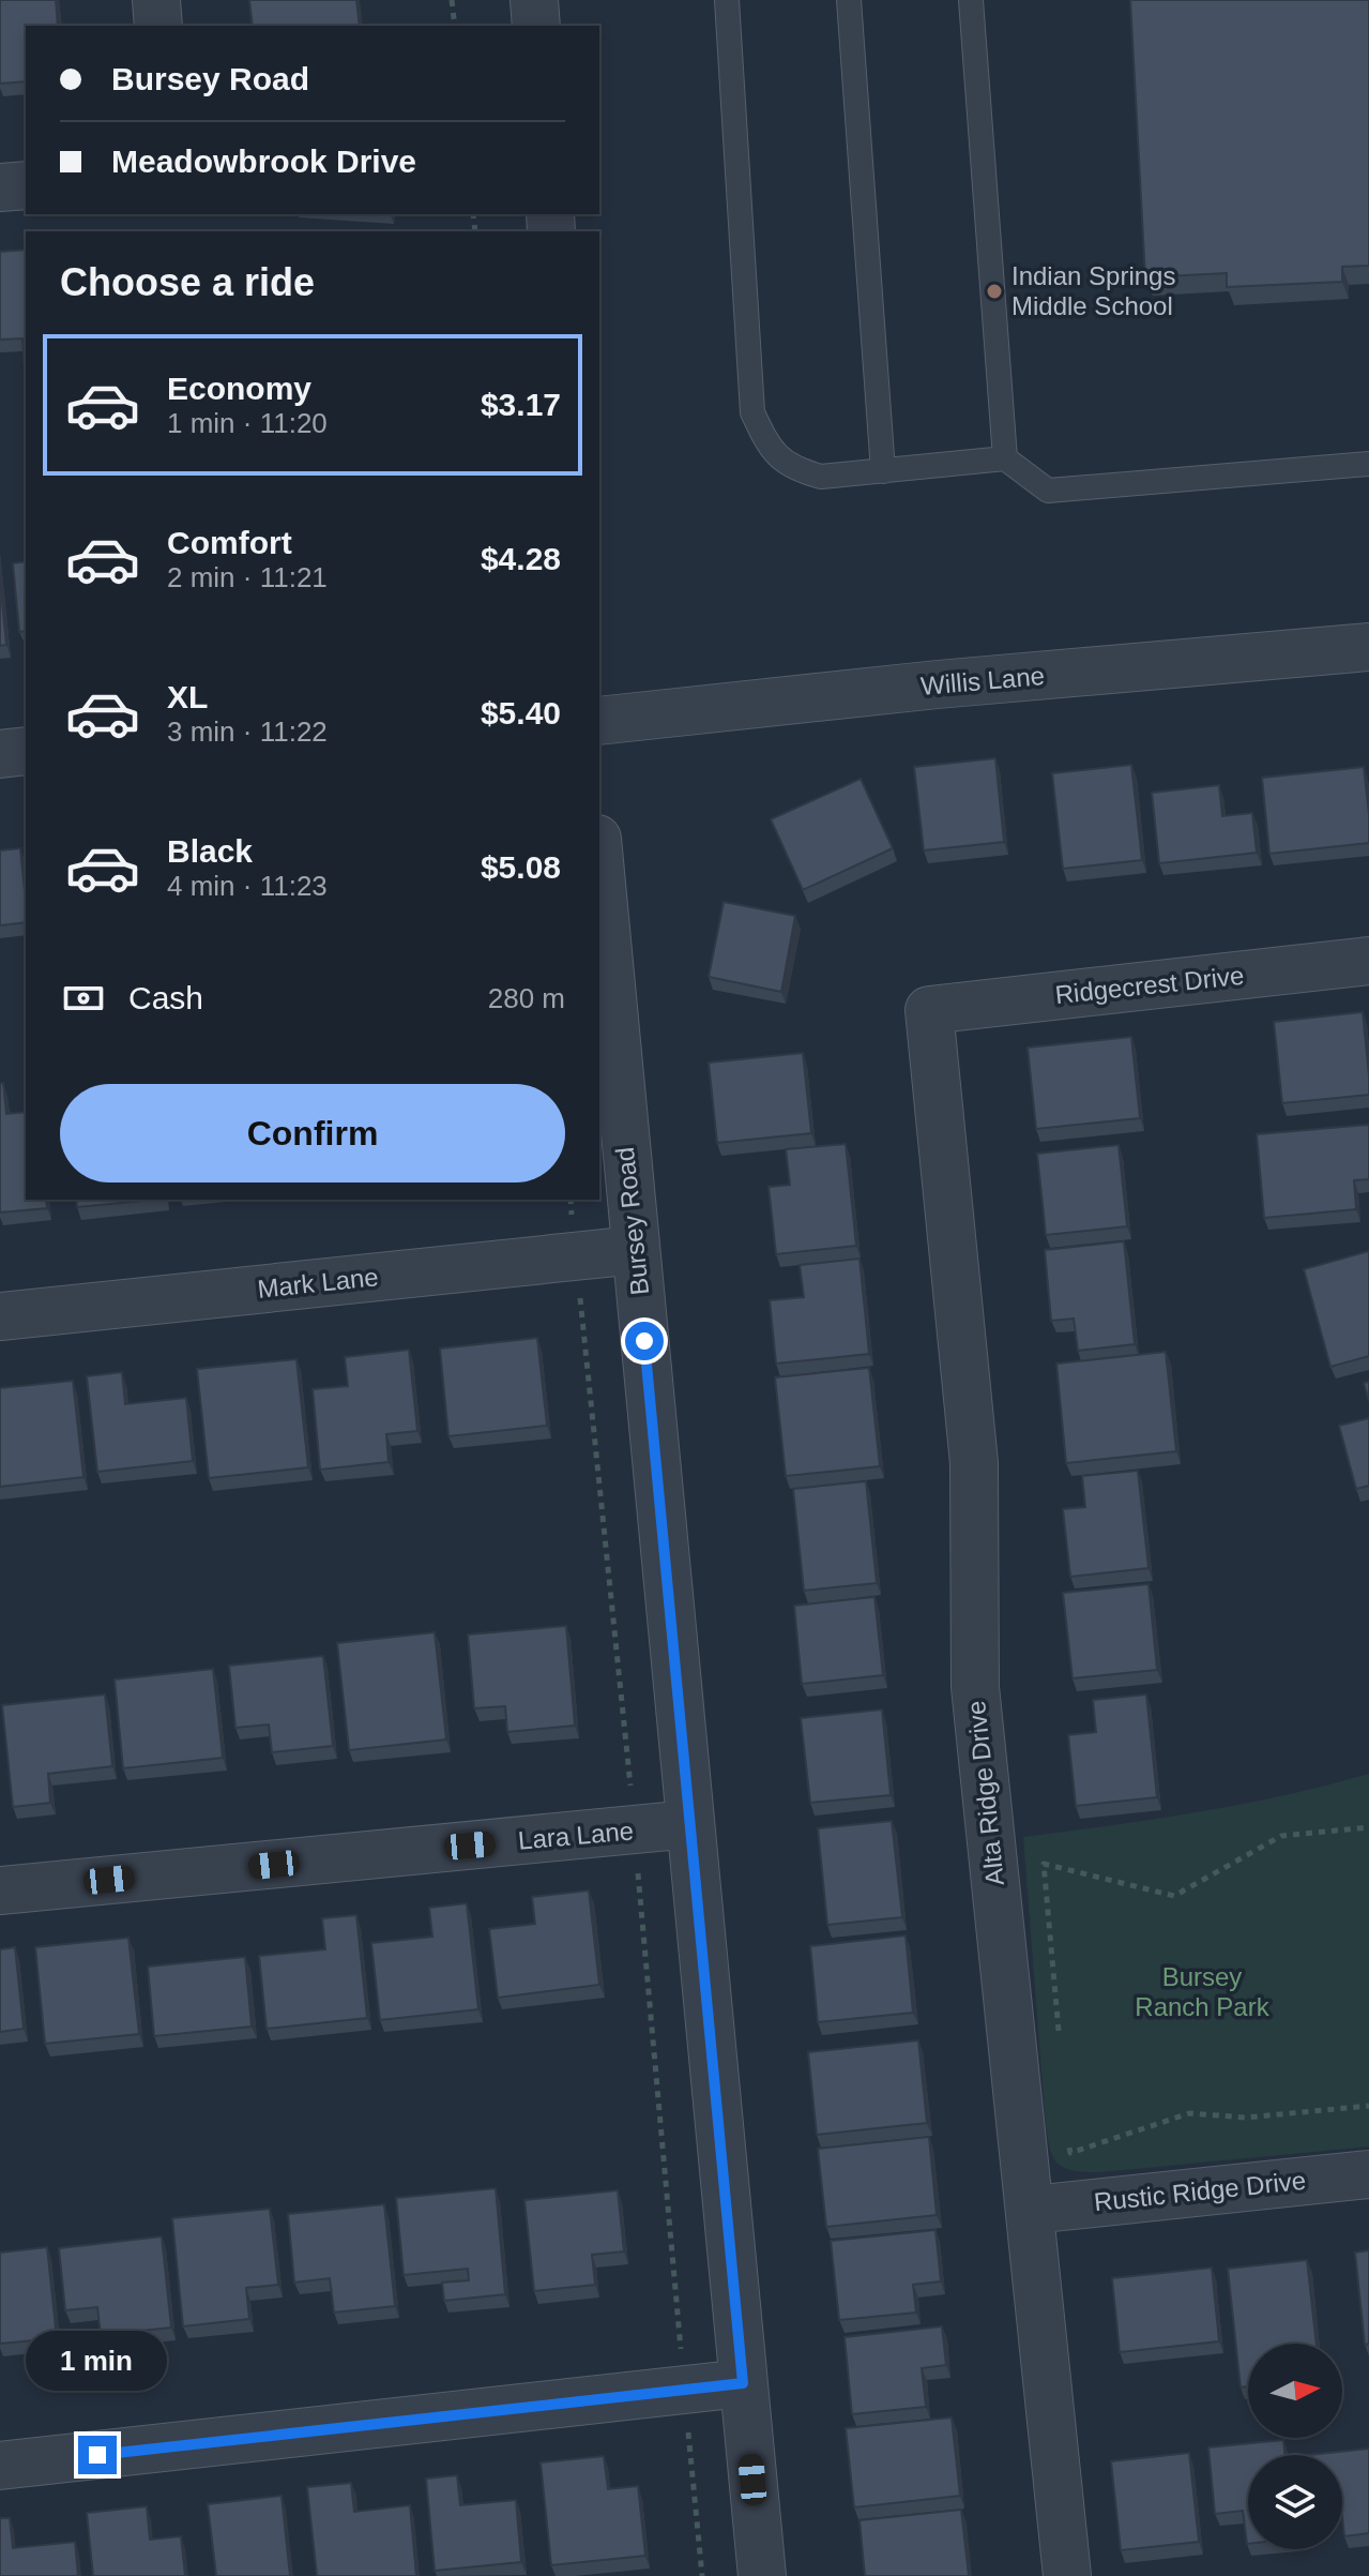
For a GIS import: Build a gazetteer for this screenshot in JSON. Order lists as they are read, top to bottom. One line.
{"streets":{"street":["Willis Lane","Ridgecrest Drive","Bursey Road","Mark Lane","Alta Ridge Drive","Lara Lane","Rustic Ridge Drive"]},"crossings":[["Ridgecrest Drive","Alta Ridge Drive"],["Bursey Road","Mark Lane"],["Bursey Road","Lara Lane"],["Alta Ridge Drive","Rustic Ridge Drive"]],"parks":["Bursey Ranch Park"],"places":["Indian Springs Middle School"],"north":"right","page":{"banner":["Bursey Road","Meadowbrook Drive"],"heading":"Choose a ride","list":[{"name":"Economy","note":"1 min · 11:20","value":"$3.17"},{"name":"Comfort","note":"2 min · 11:21","value":"$4.28"},{"name":"XL","note":"3 min · 11:22","value":"$5.40"},{"name":"Black","note":"4 min · 11:23","value":"$5.08"}],"pay":["Cash","280 m"],"buttons":"Confirm","bubble":"1 min"}}
